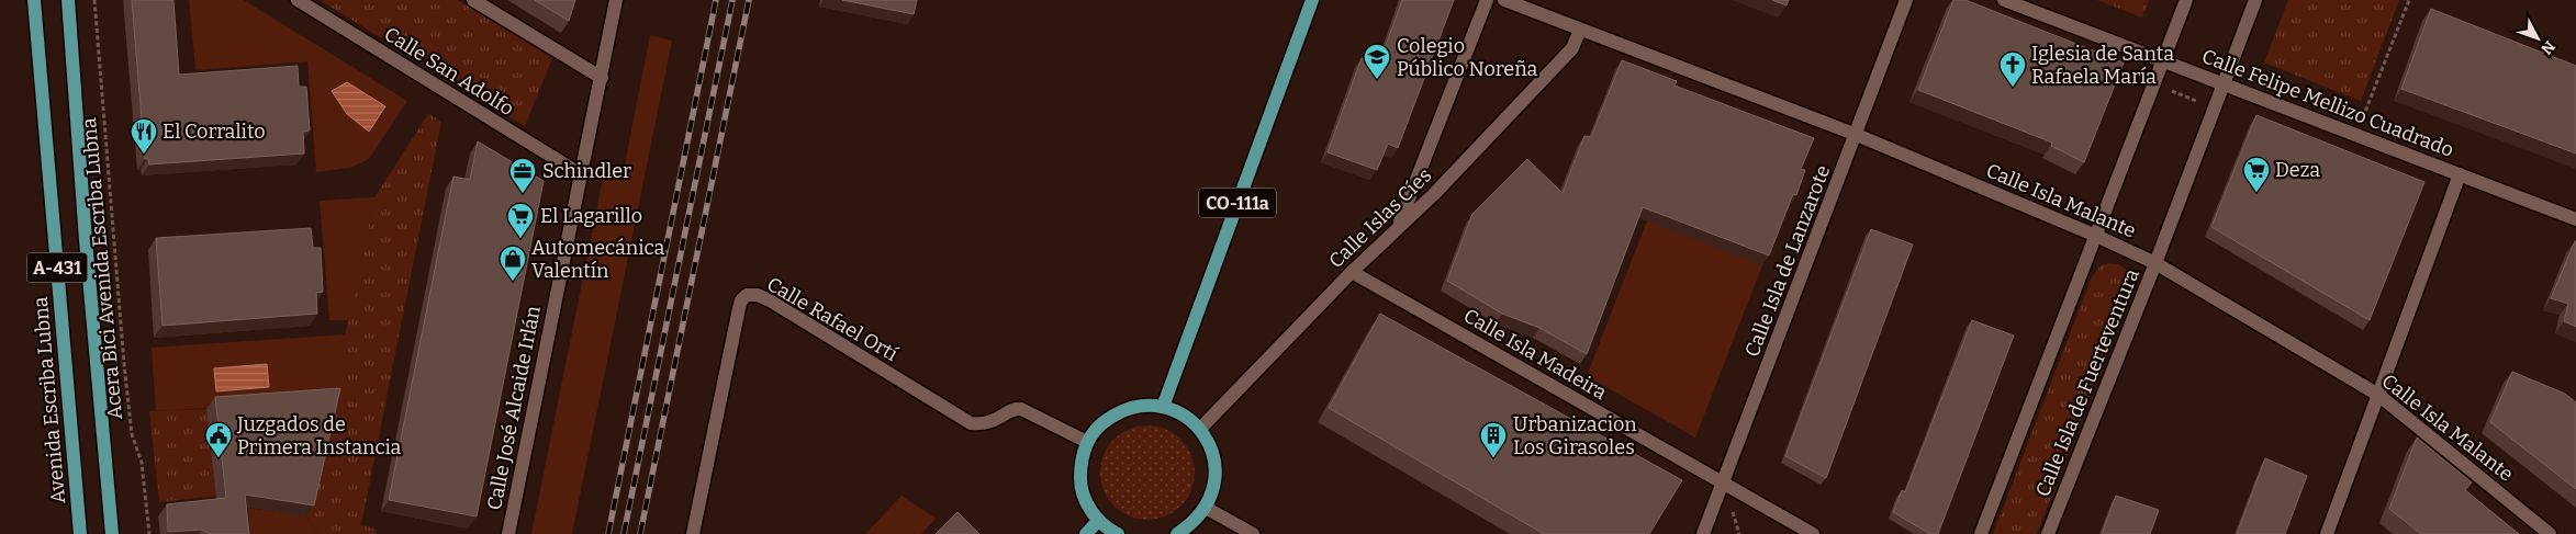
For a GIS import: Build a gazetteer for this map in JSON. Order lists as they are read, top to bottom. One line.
{"streets":{"main road":["CO-111a","A-431","Avenida Escriba Lubna"],"street":["Calle San Adolfo","Calle Felipe Mellizo Cuadrado","Calle Isla Malante","Calle Islas Cíes","Calle Isla de Lanzarote","Calle Rafael Ortí","Calle Isla Madeira","Calle Isla de Fuerteventura","Calle José Alcaide Irlán"],"path":["Acera Bici Avenida Escriba Lubna"]},"crossings":[["Calle San Adolfo","Calle José Alcaide Irlán"],["Calle Felipe Mellizo Cuadrado","Calle Isla de Fuerteventura"],["Calle Isla Malante","Calle Islas Cíes"],["Calle Isla Malante","Calle Isla de Lanzarote"],["Calle Isla Malante","Calle Isla de Fuerteventura"],["Calle Islas Cíes","Calle Isla Madeira"],["Calle Isla de Lanzarote","Calle Isla Madeira"]],"places":{"school or university":["Colegio Público Noreña"],"church":["Iglesia de Santa Rafaela María"],"restaurant":["El Corralito"],"supermarket":["Deza","El Lagarillo"],"office":["Schindler"],"shop":["Automecánica Valentín"],"public building":["Juzgados de Primera Instancia"],"building":["Urbanizacion Los Girasoles"]},"north":"bottom right"}
